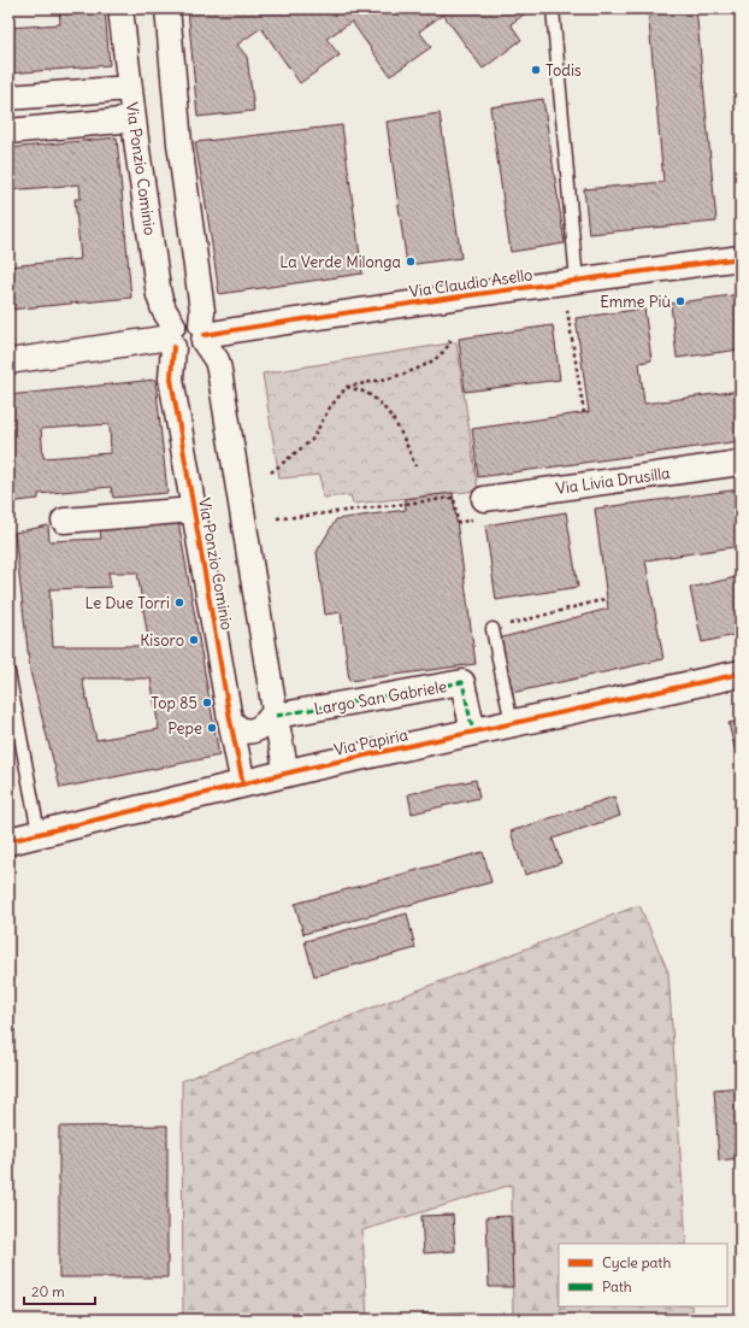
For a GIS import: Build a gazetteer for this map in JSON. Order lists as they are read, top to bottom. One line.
{"streets":{"street":["Via Ponzio Cominio","Via Claudio Asello","Via Livia Drusilla","Largo San Gabriele","Via Papiria"]},"crossings":[["Via Ponzio Cominio","Via Papiria"],["Largo San Gabriele","Via Papiria"]],"places":["Todis","La Verde Milonga","Emme Più","Le Due Torri","Kisoro","Top 85","Pepe"],"legend":["Cycle path","Path"],"scale_bar":"20 m"}
